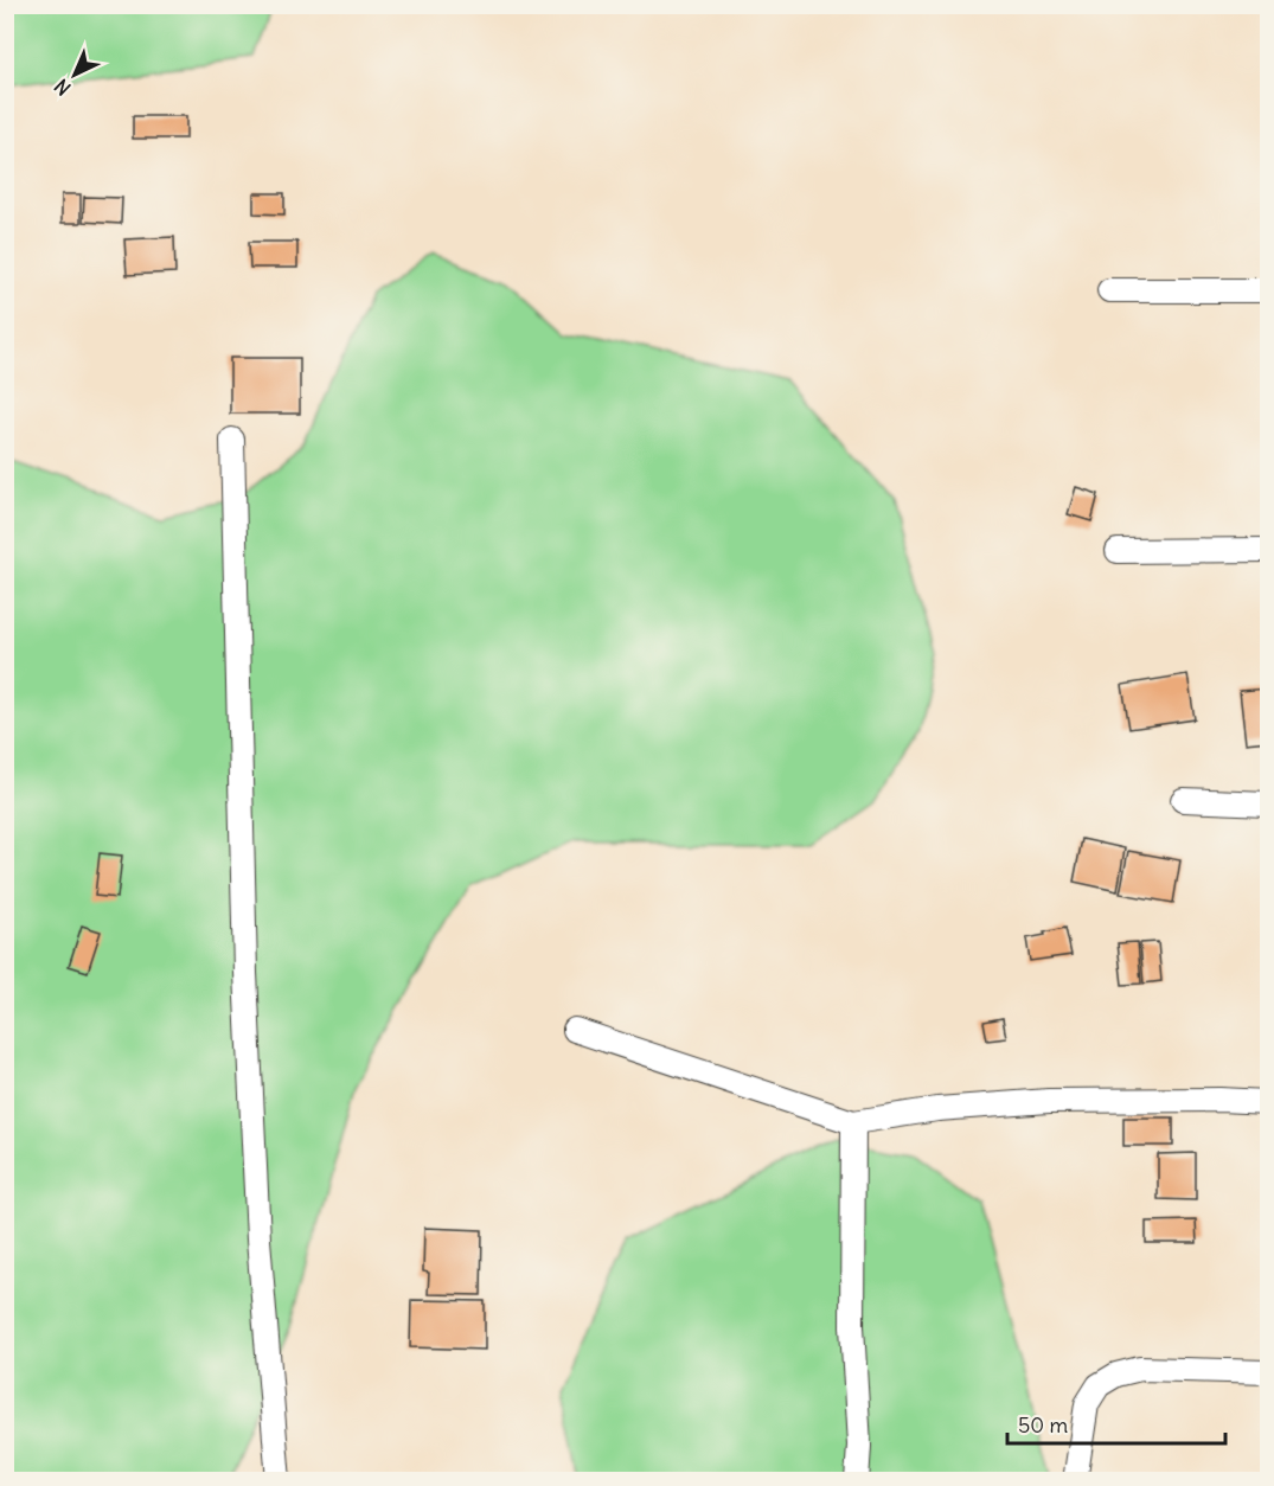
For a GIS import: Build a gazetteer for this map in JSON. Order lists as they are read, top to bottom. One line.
{"scale_bar":"50 m","north":"bottom left"}
